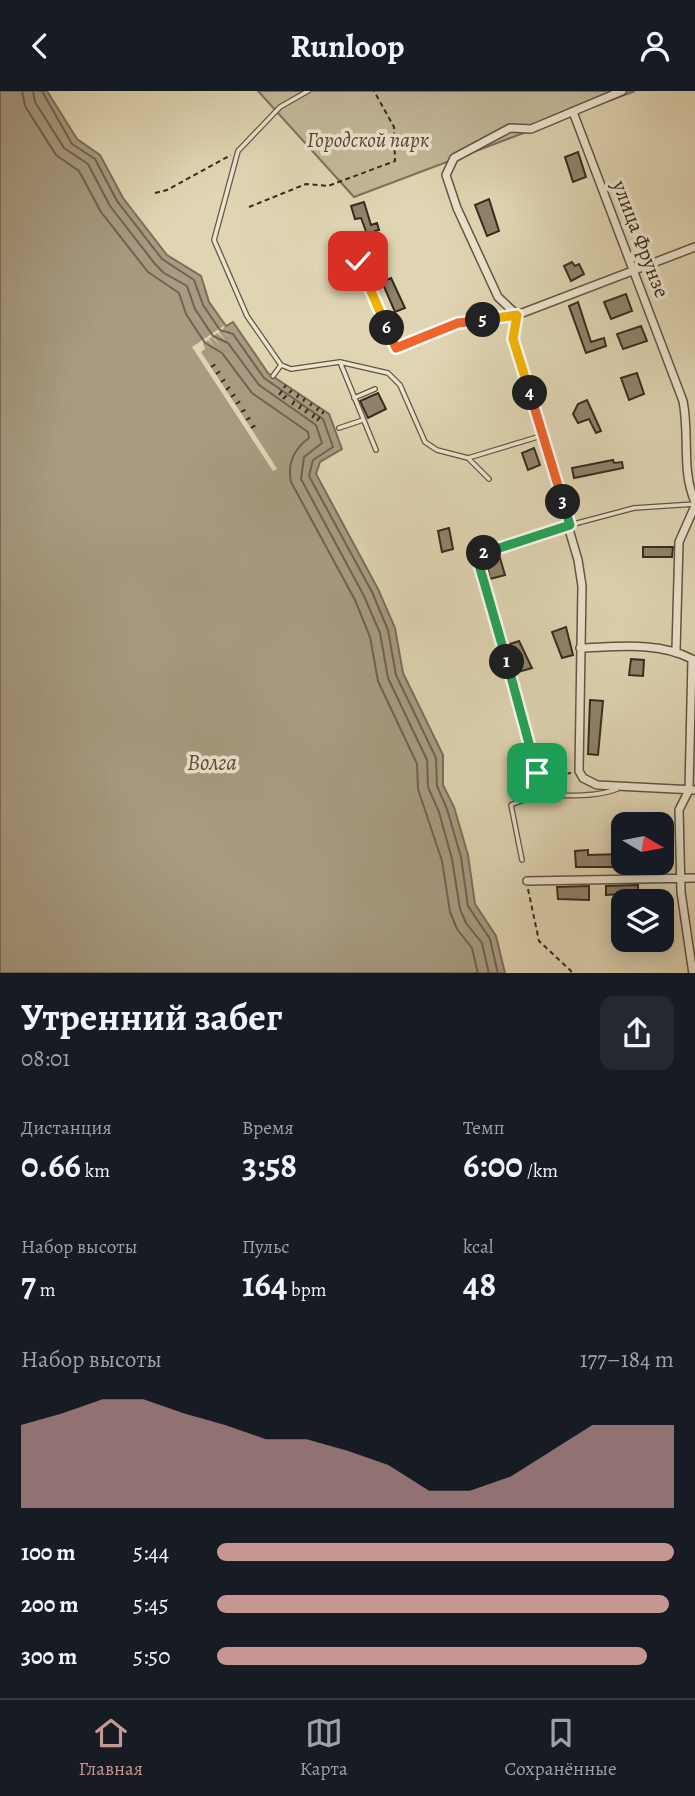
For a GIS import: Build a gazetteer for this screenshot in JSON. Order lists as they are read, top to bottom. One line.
{"streets":{"street":["улица Фрунзе"]},"water":["Волга"],"parks":["Городской парк"],"north":"right","page":{"header":"Runloop","pins":["5","6","4","3","2","1"],"heading":["Утренний забег","08:01"],"stats":[["Дистанция","0.66 km"],["Время","3:58"],["Темп","6:00 /km"],["Набор высоты","7 m"],["Пульс","164 bpm"],["kcal","48"]],"chart":["Набор высоты","177–184 m"],"list":[{"name":"100 m","note":"5:44"},{"name":"200 m","note":"5:45"},{"name":"300 m","note":"5:50"}],"tabs":["Главная","Карта","Сохранённые"]}}
